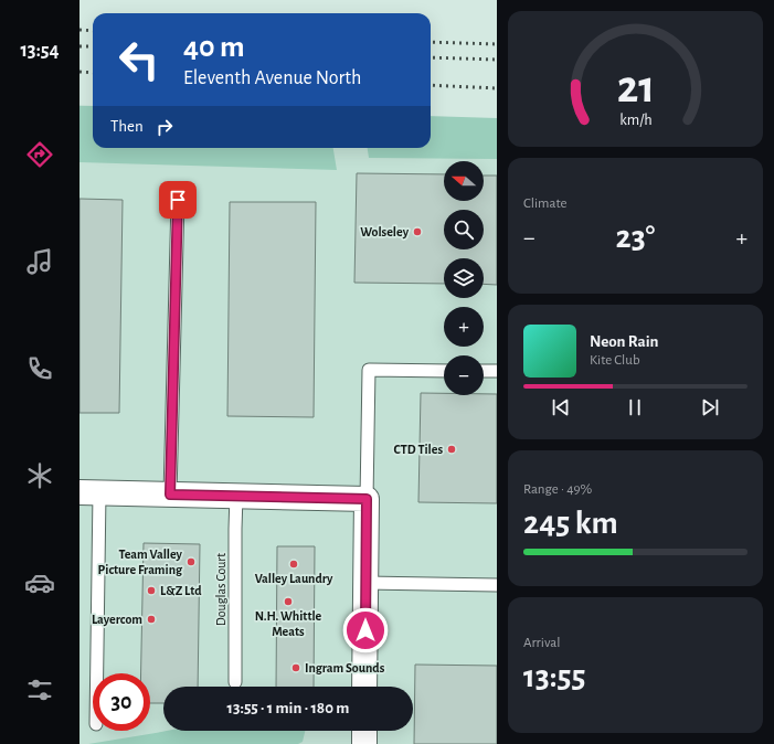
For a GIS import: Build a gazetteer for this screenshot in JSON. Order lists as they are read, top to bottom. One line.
{"streets":{"lane":["Douglas Court"]},"places":["Wolseley","CTD Tiles","Team Valley Picture Framing","Valley Laundry","L&Z Ltd","N.H. Whittle Meats","Layercom","Ingram Sounds"],"north":"left","page":{"tabs":"13:54","turn":["40 m","Eleventh Avenue North"],"then":"Then","tile":["Climate",["Range · 49%","245 km"],["Arrival","13:55"]],"map_buttons":["+","−"],"heat":["−","23°","+"],"song":["Neon Rain","Kite Club"],"limit":"30","trip":"13:55 · 1 min · 180 m","gauge":["21","km/h"]}}
